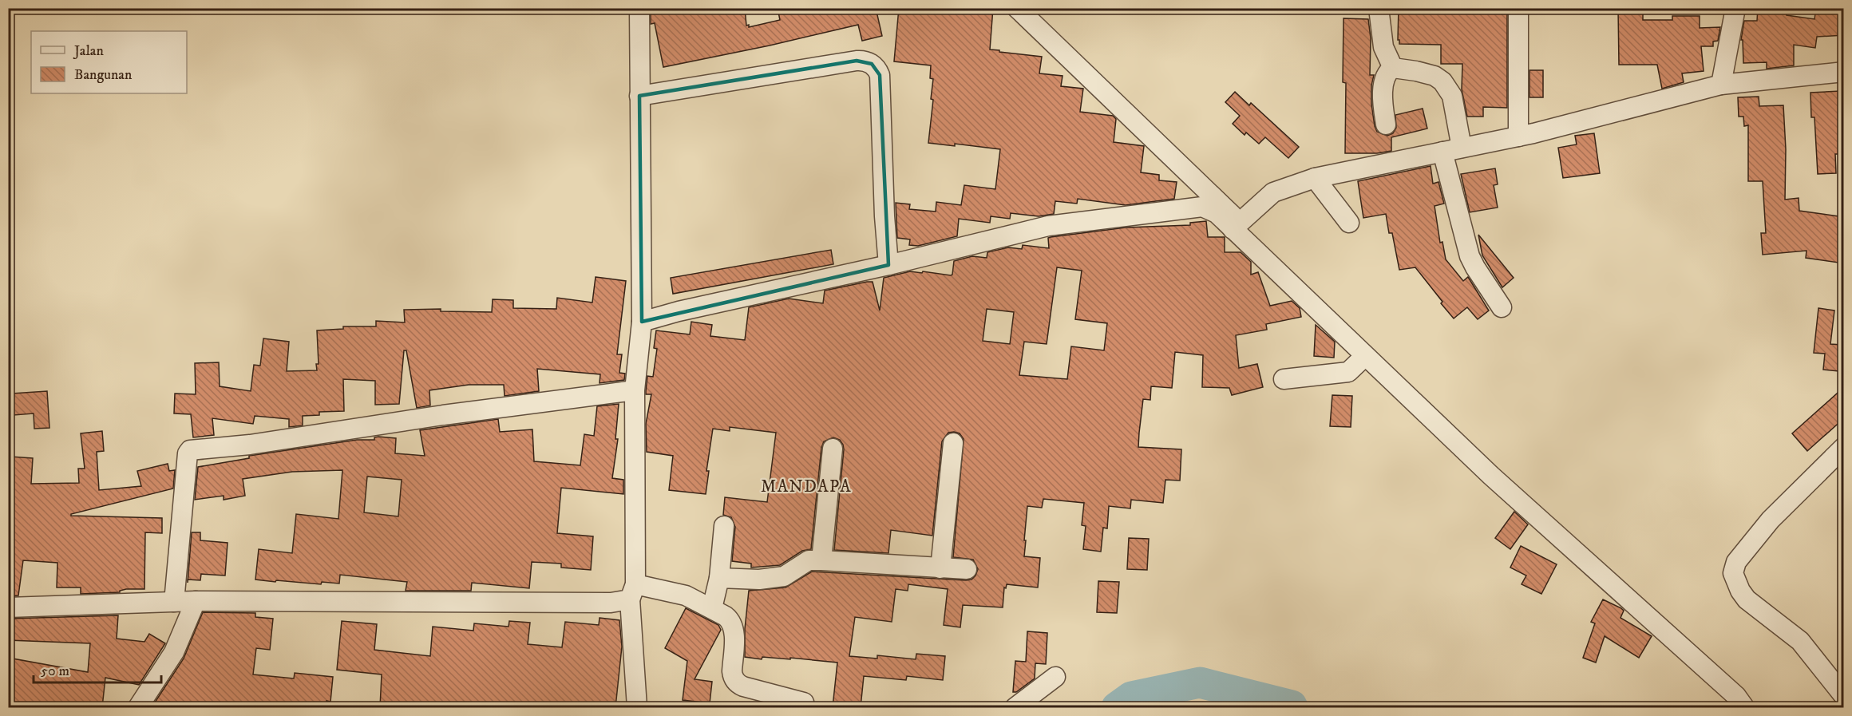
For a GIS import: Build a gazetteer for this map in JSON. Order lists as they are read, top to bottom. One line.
{"districts":["MANDAPA"],"legend":["Jalan","Bangunan"],"scale_bar":"50 m"}
